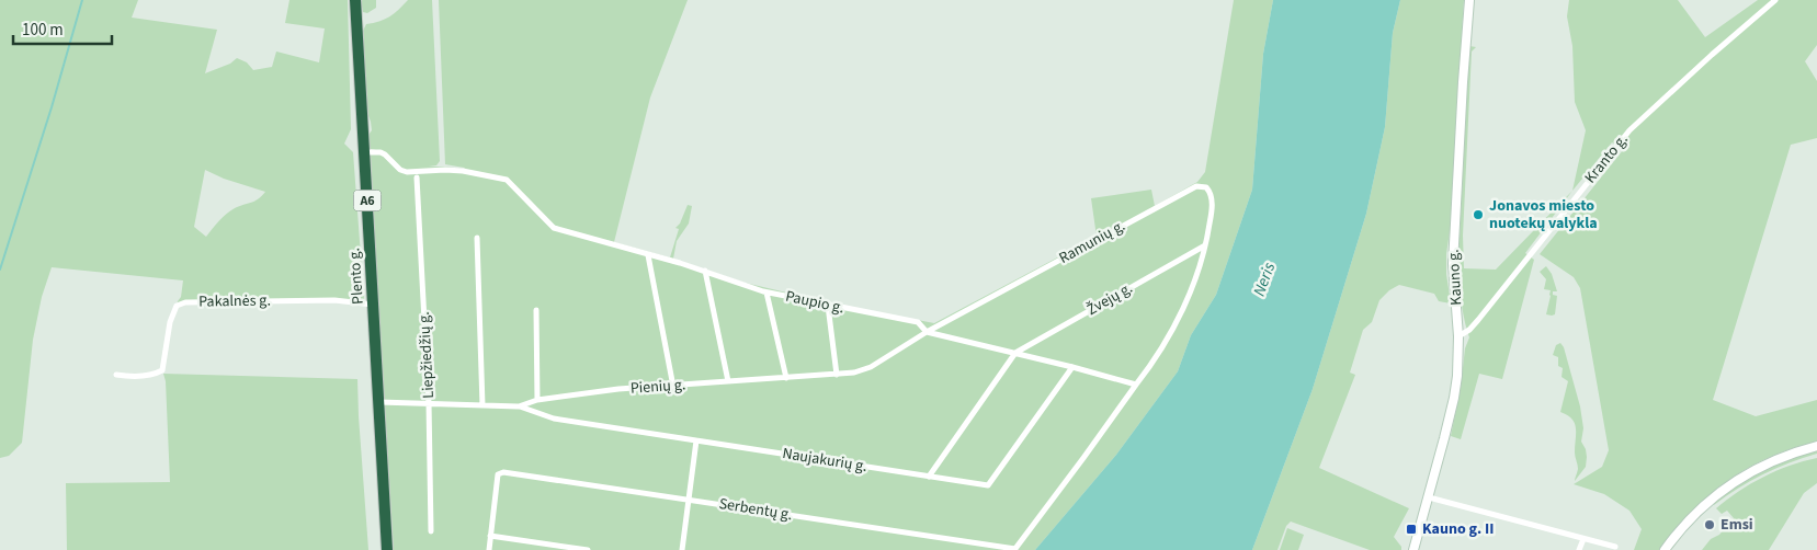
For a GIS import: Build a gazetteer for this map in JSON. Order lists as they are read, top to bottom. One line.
{"streets":{"highway":["A6","Plento g."],"main road":["Kauno g."],"street":["Kranto g.","Ramunių g.","Žvejų g.","Pakalnės g.","Paupio g.","Liepžiedžių g.","Pienių g.","Naujakurių g.","Serbentų g."]},"crossings":[["Kranto g.","Kauno g."],["Ramunių g.","Žvejų g."],["Ramunių g.","Paupio g."],["Ramunių g.","Pienių g."],["Plento g.","Pakalnės g."],["Plento g.","Paupio g."],["Plento g.","Pienių g."],["Žvejų g.","Paupio g."],["Paupio g.","Pienių g."],["Paupio g.","Naujakurių g."],["Liepžiedžių g.","Pienių g."],["Pienių g.","Naujakurių g."]],"water":["Neris"],"places":{"other":["Jonavos miesto nuotekų valykla","Emsi"],"transit":["Kauno g. II"]},"scale_bar":"100 m"}
